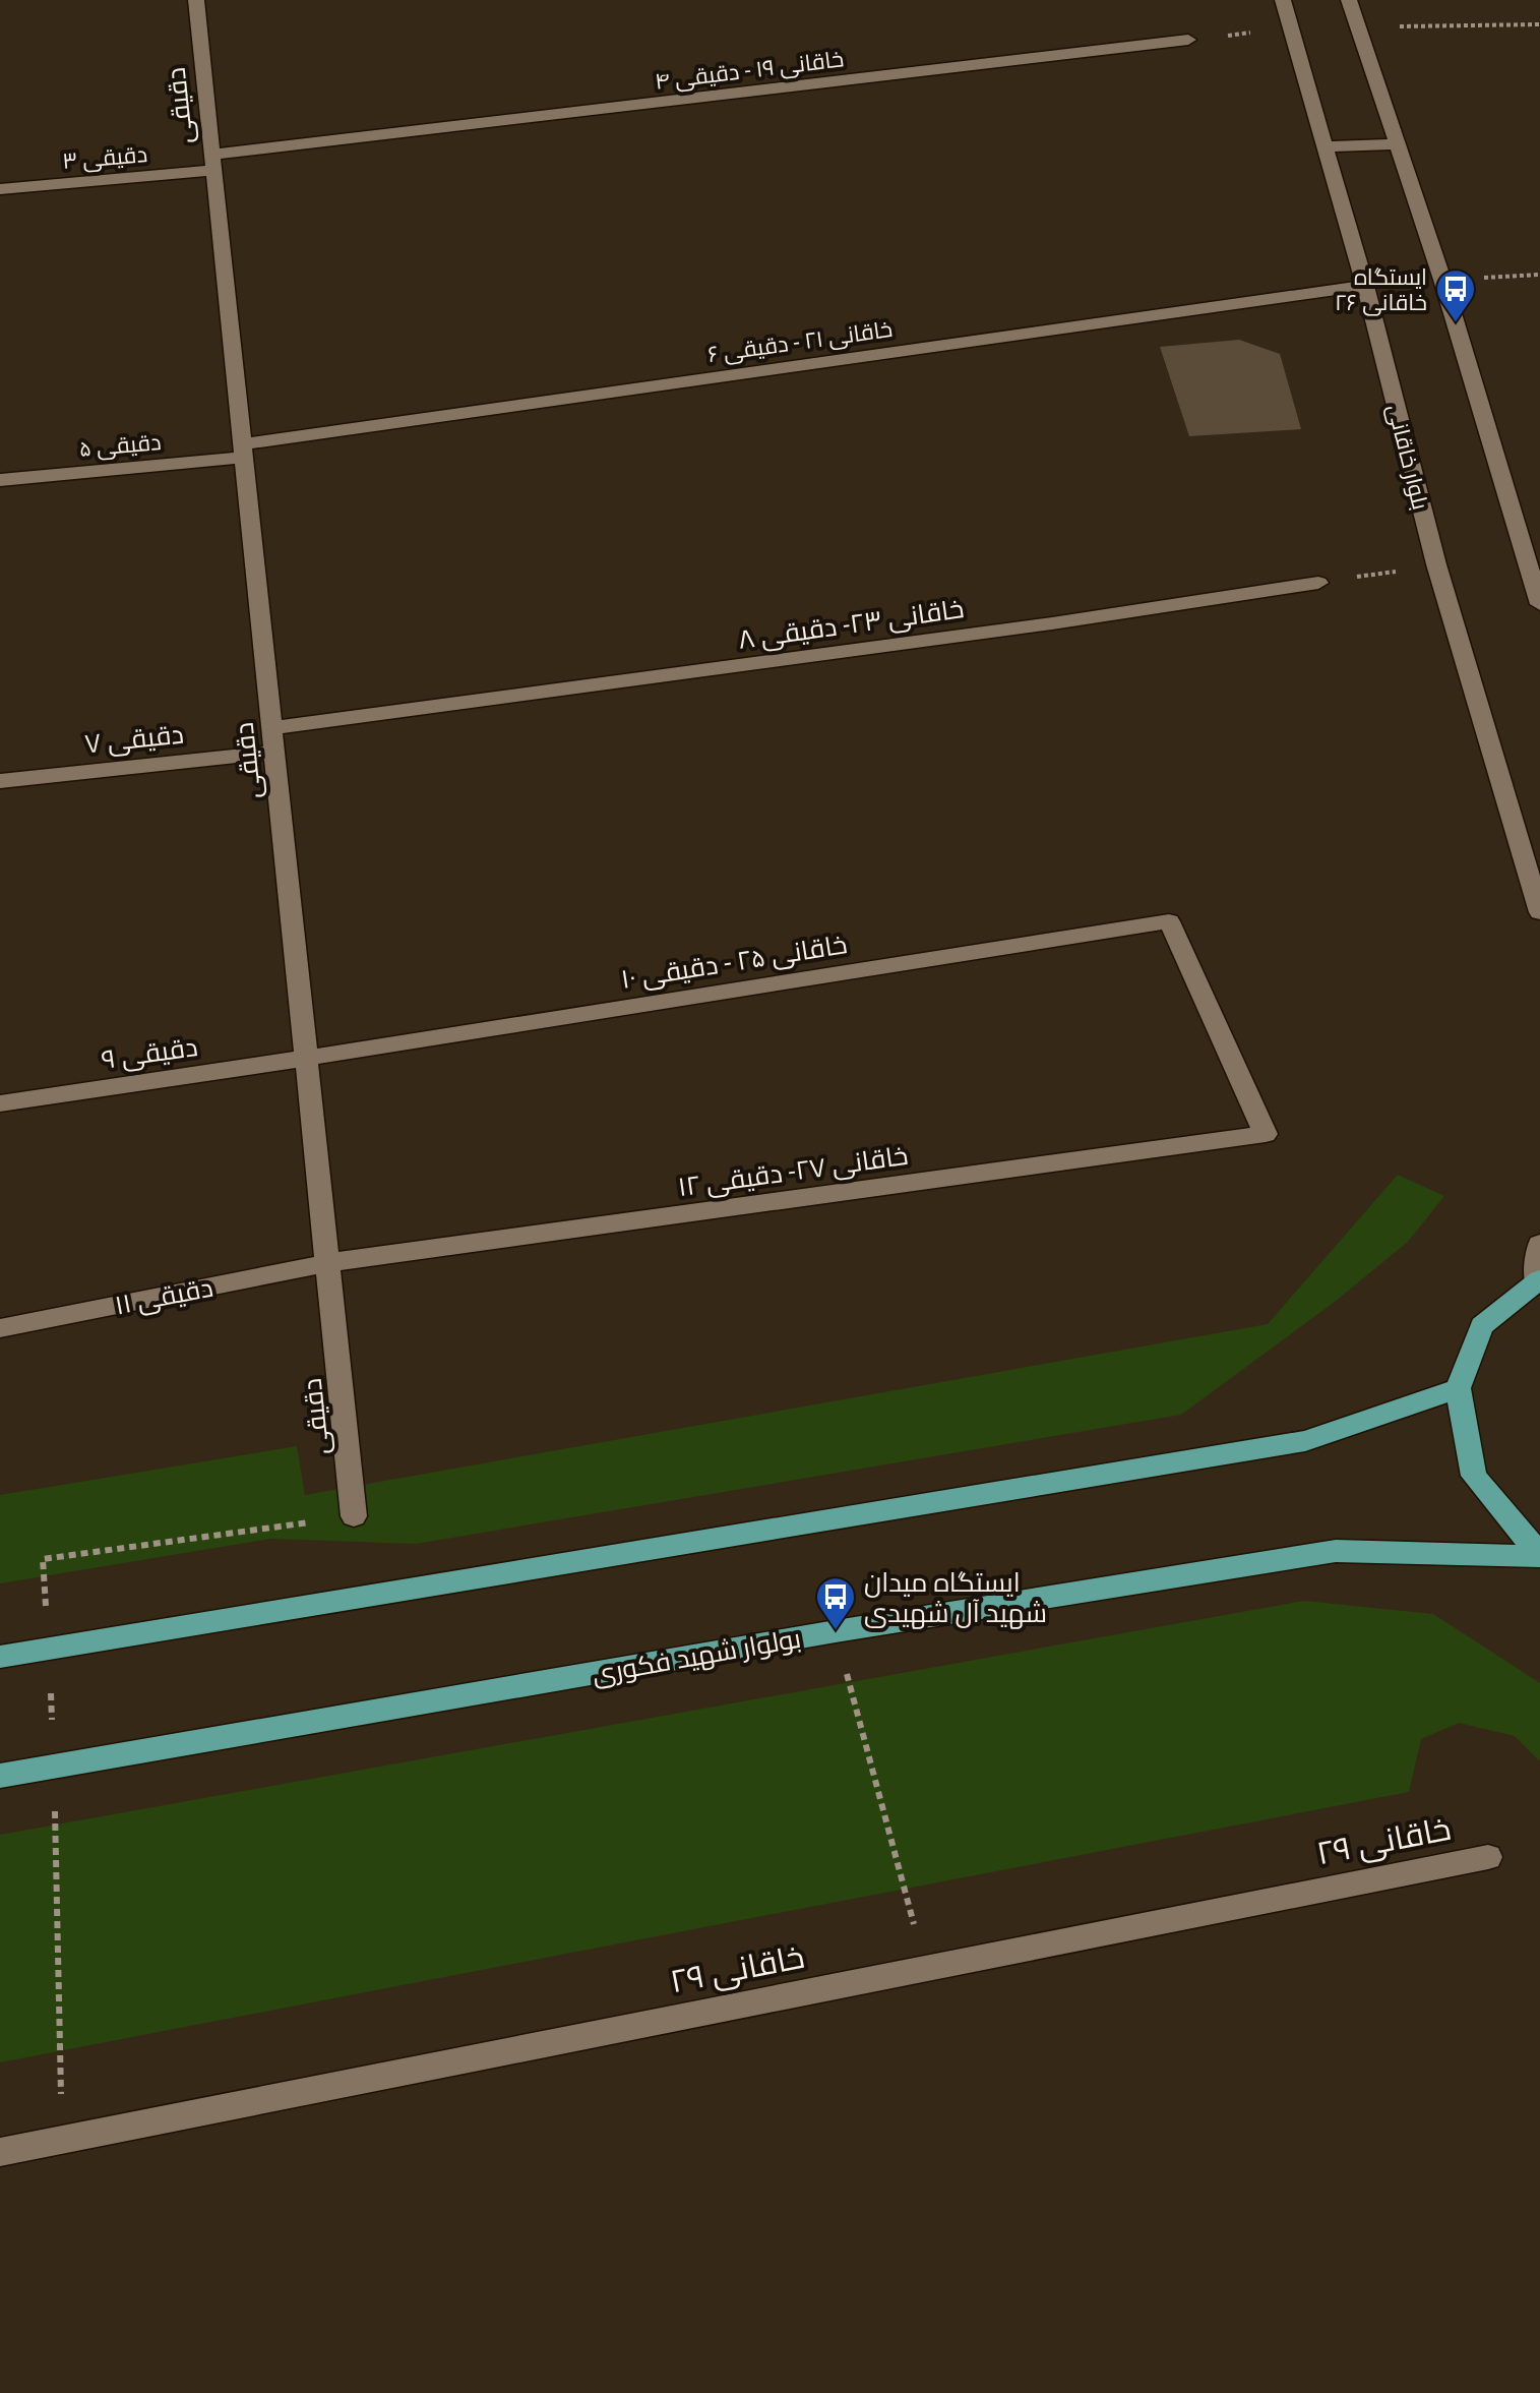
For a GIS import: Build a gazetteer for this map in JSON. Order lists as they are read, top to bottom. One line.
{"streets":{"main road":["بولوار شهید فکوری"],"street":["خاقانی ۱۹ - دقیقی ۴","دقیقی","دقیقی ۳","خاقانی ۲۱ - دقیقی ۶","دقیقی ۵","بلوار خاقانی","خاقانی ۲۳- دقیقی ۸","دقیقی ۷","خاقانی ۲۵ - دقیقی ۱۰","دقیقی ۹","خاقانی ۲۷- دقیقی ۱۲","دقیقی ۱۱","خاقانی ۲۹"]},"crossings":[["خاقانی ۱۹ - دقیقی ۴","دقیقی"],["خاقانی ۱۹ - دقیقی ۴","دقیقی ۳"],["دقیقی","دقیقی ۳"],["دقیقی","خاقانی ۲۱ - دقیقی ۶"],["دقیقی","دقیقی ۵"],["دقیقی","خاقانی ۲۳- دقیقی ۸"],["دقیقی","دقیقی ۷"],["دقیقی","خاقانی ۲۵ - دقیقی ۱۰"],["دقیقی","دقیقی ۹"],["دقیقی","خاقانی ۲۷- دقیقی ۱۲"],["دقیقی","دقیقی ۱۱"],["خاقانی ۲۱ - دقیقی ۶","دقیقی ۵"],["خاقانی ۲۱ - دقیقی ۶","بلوار خاقانی"],["خاقانی ۲۵ - دقیقی ۱۰","دقیقی ۹"],["خاقانی ۲۵ - دقیقی ۱۰","خاقانی ۲۷- دقیقی ۱۲"],["خاقانی ۲۷- دقیقی ۱۲","دقیقی ۱۱"]],"places":{"bus stop":["ایستگاه خاقانی ٢۶","ایستگاه میدان شهید آل شهیدی"]}}
